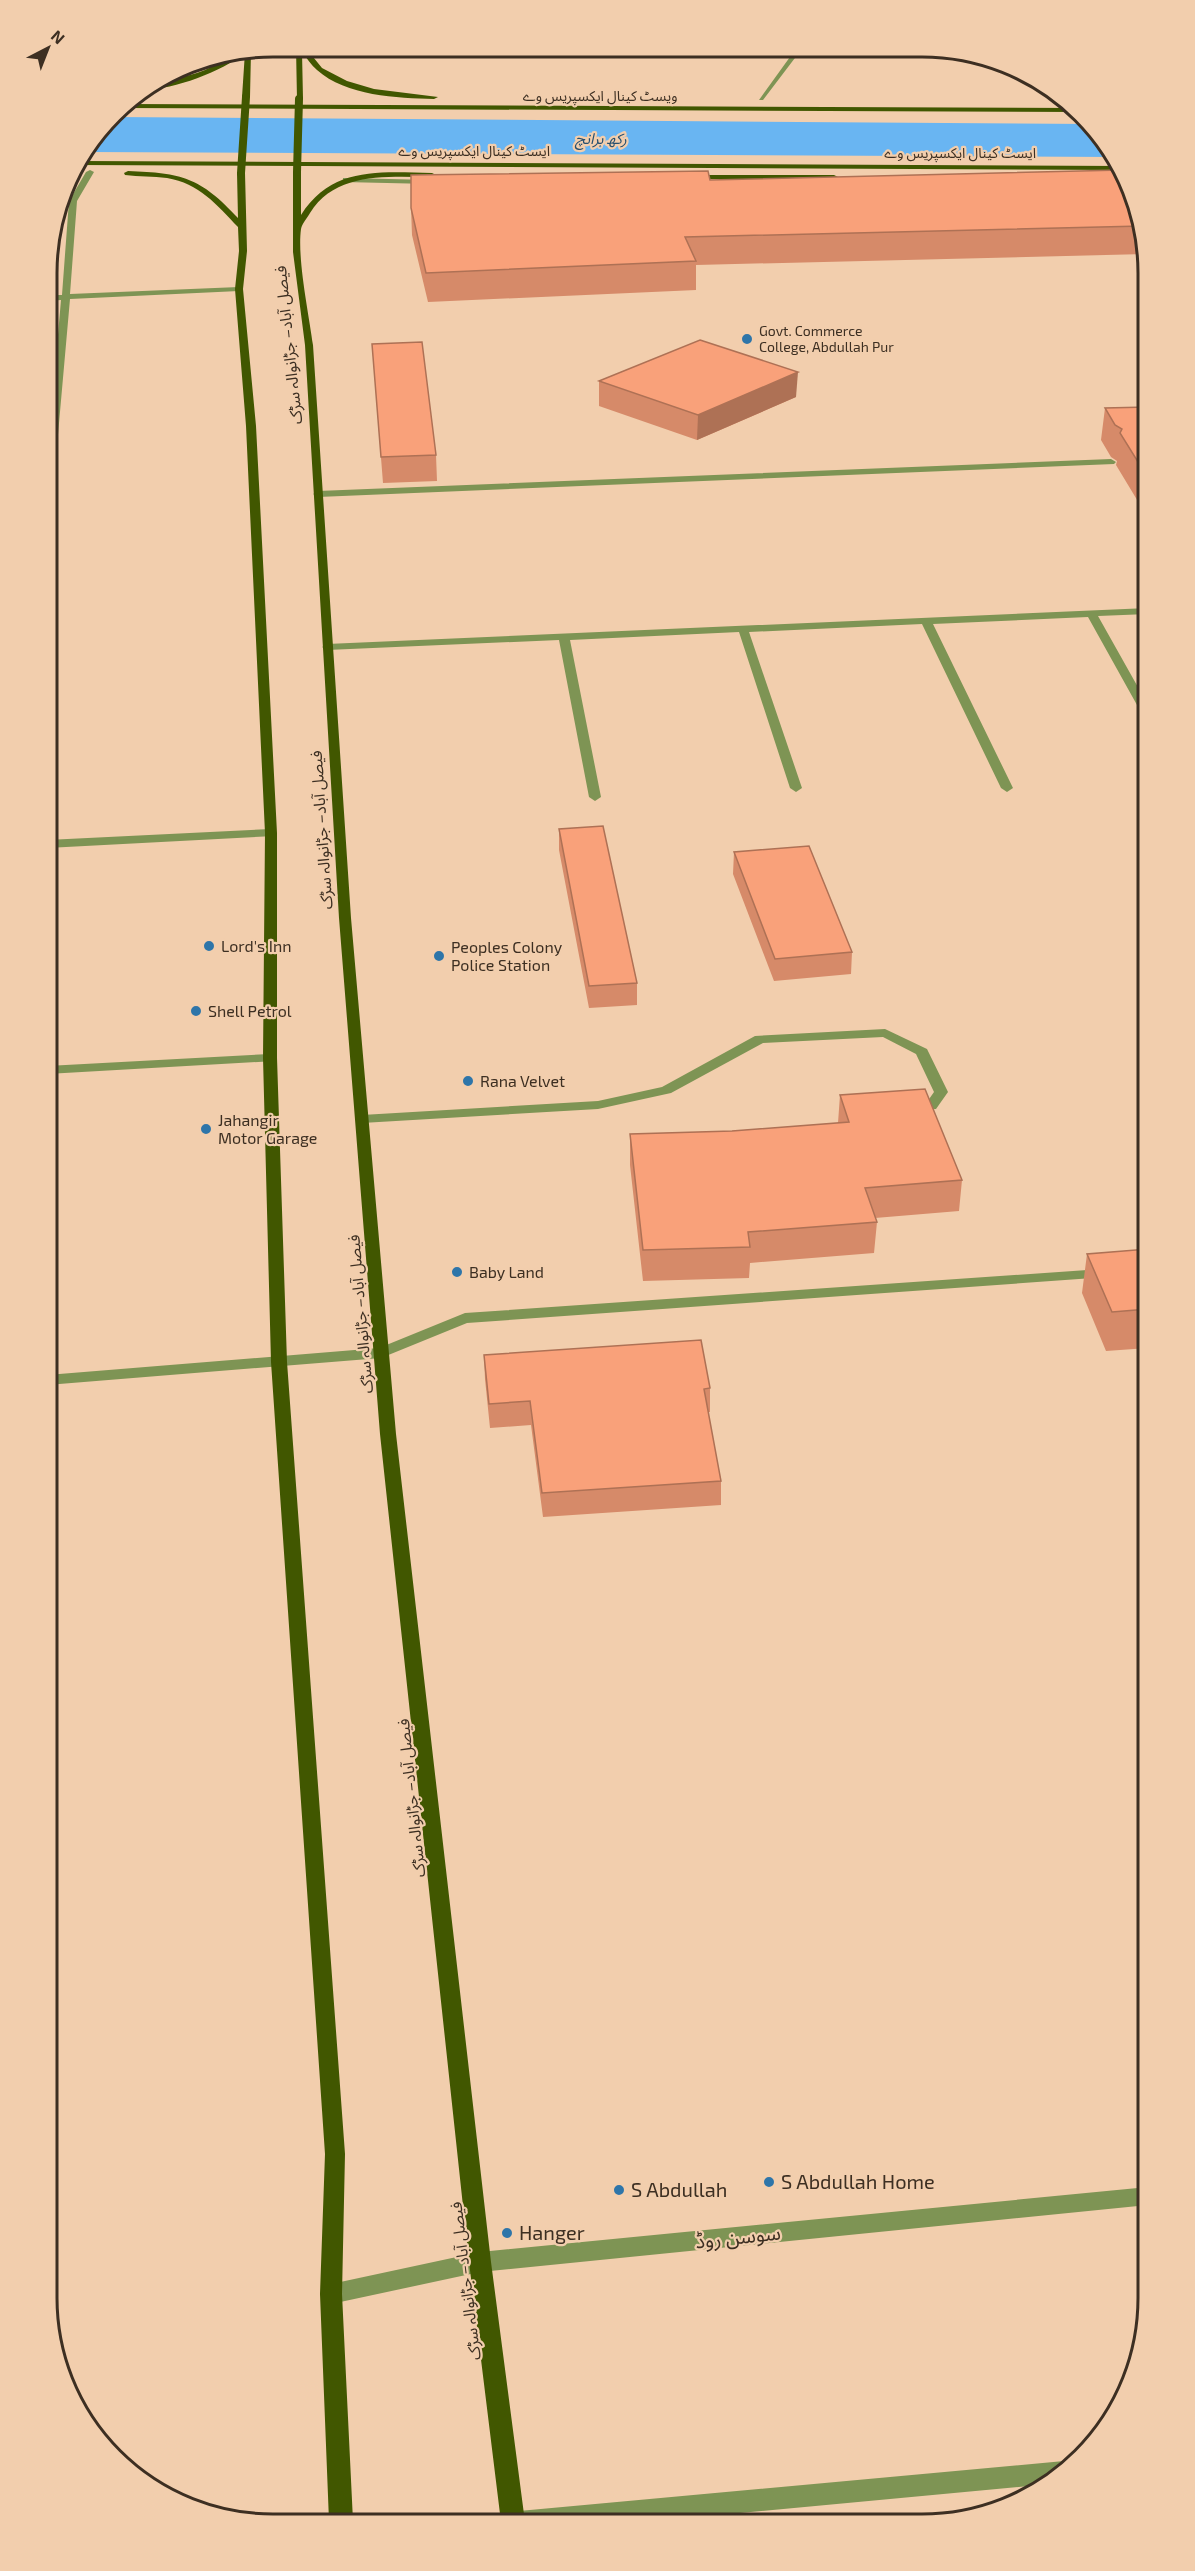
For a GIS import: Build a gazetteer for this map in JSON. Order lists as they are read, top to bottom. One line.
{"streets":{"main road":["ویسٹ کینال ایکسپریس وے","ایسٹ کینال ایکسپریس وے","فیصل آباد– جڑانوالہ سڑک"],"street":["سوسن روڈ"]},"crossings":[["فیصل آباد– جڑانوالہ سڑک","سوسن روڈ"]],"water":["رکھ برانچ"],"places":["Govt. Commerce College, Abdullah Pur","Lord's Inn","Peoples Colony Police Station","Shell Petrol","Rana Velvet","Jahangir Motor Garage","Baby Land","S Abdullah Home","S Abdullah","Hanger"],"north":"top right"}
